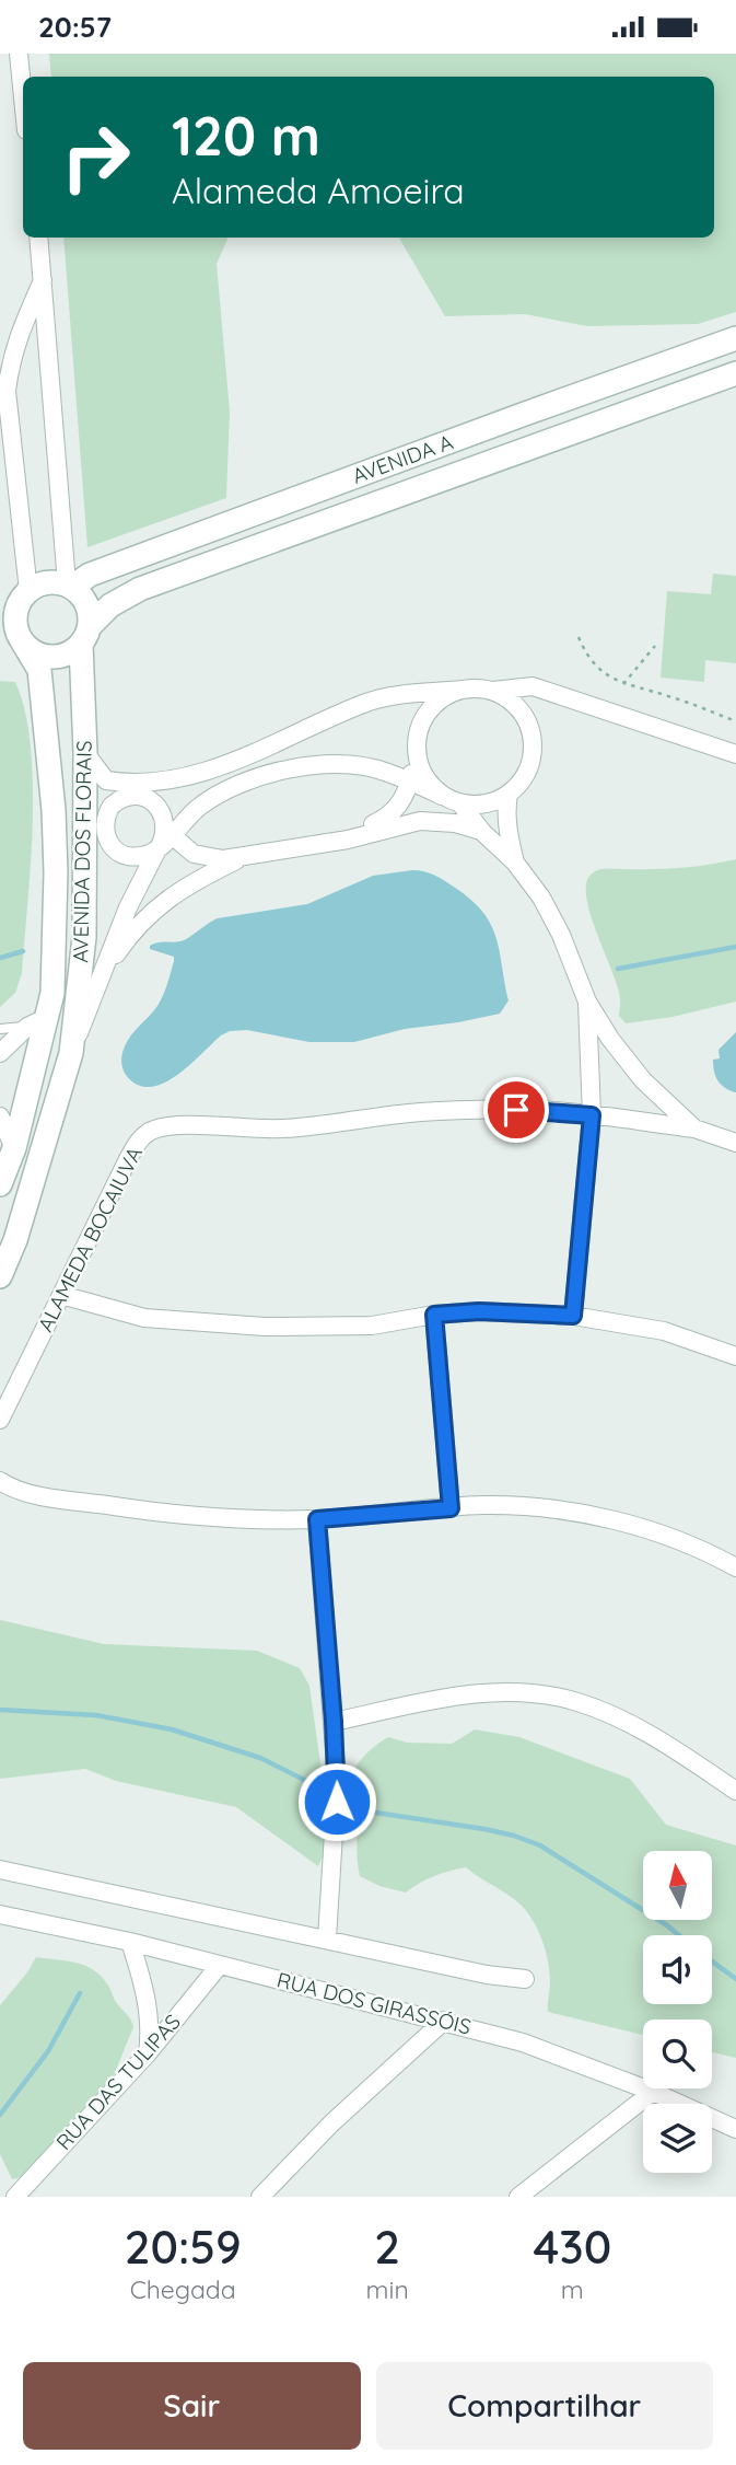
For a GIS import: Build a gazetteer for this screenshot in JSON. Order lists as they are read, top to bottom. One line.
{"streets":{"street":["AVENIDA A","AVENIDA DOS FLORAIS","ALAMEDA BOCAIUVA","RUA DOS GIRASSÓIS","RUA DAS TULIPAS"]},"crossings":[["AVENIDA A","AVENIDA DOS FLORAIS"],["RUA DOS GIRASSÓIS","RUA DAS TULIPAS"]],"north":"top","page":{"status":"20:57","turn":["120 m","Alameda Amoeira"],"eta":["20:59","Chegada","2","min","430","m"],"buttons":["Sair","Compartilhar"]}}
